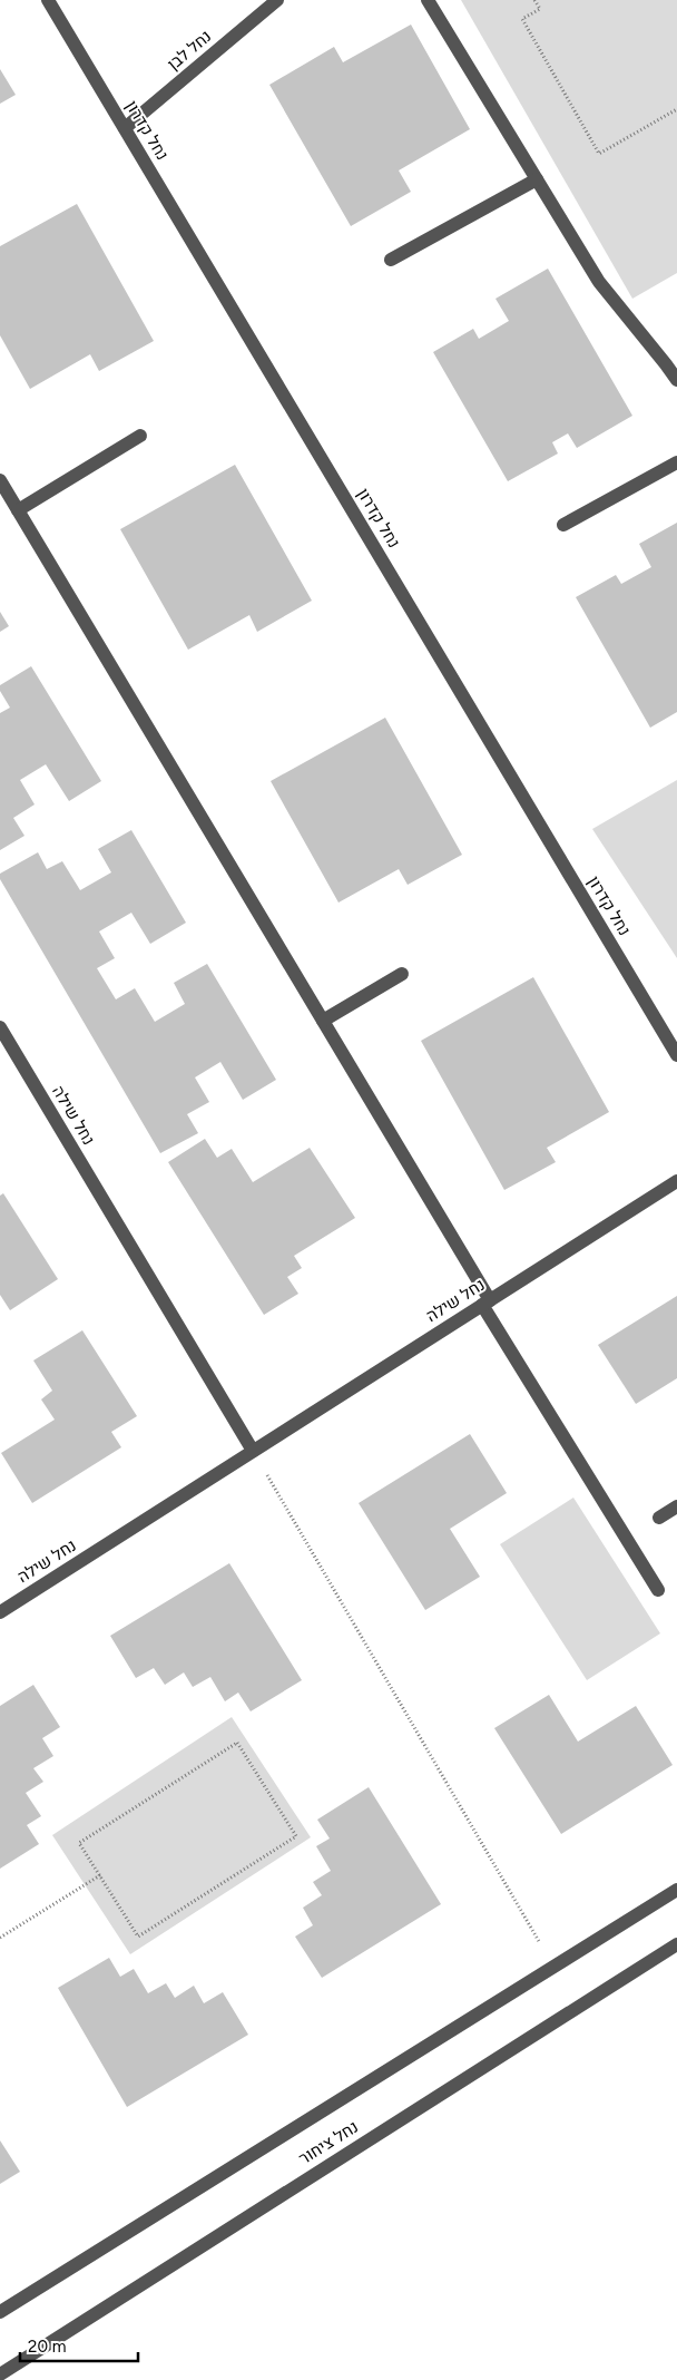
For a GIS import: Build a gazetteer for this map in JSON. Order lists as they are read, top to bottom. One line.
{"streets":{"street":["נחל לבן","נחל קדרון","נחל שילה","נחל ציחור"]},"crossings":[["נחל לבן","נחל קדרון"]],"scale_bar":"20 m"}
